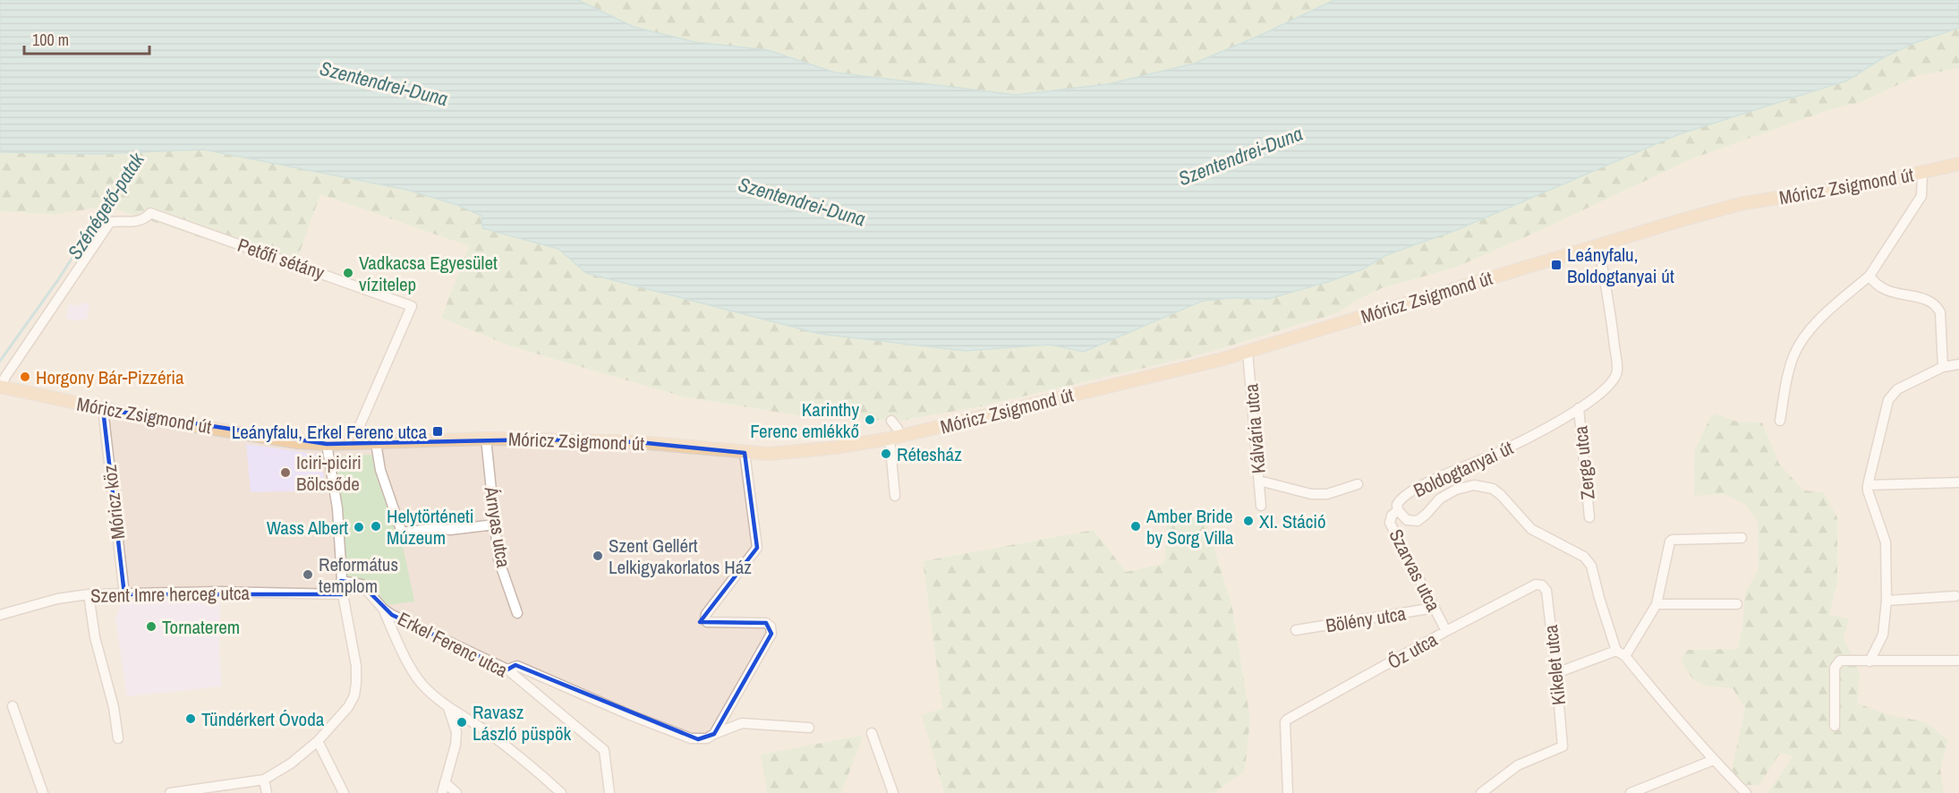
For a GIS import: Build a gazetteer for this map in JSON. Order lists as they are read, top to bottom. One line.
{"streets":{"main road":["Móricz Zsigmond út"],"street":["Petőfi sétány","Kálvária utca","Zerge utca","Boldogtanyai út","Móricz köz","Árnyas utca","Szarvas utca","Szent Imre herceg utca","Bölény utca","Erkel Ferenc utca","Őz utca","Kikelet utca"]},"crossings":[["Móricz Zsigmond út","Petőfi sétány"],["Móricz Zsigmond út","Kálvária utca"],["Móricz Zsigmond út","Boldogtanyai út"],["Móricz Zsigmond út","Móricz köz"],["Móricz Zsigmond út","Árnyas utca"],["Zerge utca","Boldogtanyai út"],["Boldogtanyai út","Szarvas utca"],["Móricz köz","Szent Imre herceg utca"],["Szarvas utca","Bölény utca"],["Szarvas utca","Őz utca"],["Őz utca","Kikelet utca"]],"water":["Szentendrei-Duna","Szénégető-patak"],"places":{"transit":["Leányfalu, Boldogtanyai út","Leányfalu, Erkel Ferenc utca"],"other":["Vadkacsa Egyesület vízitelep","Horgony Bár-Pizzéria","Karinthy Ferenc emlékkő","Rétesház","Iciri-piciri Bölcsőde","XI. Stáció","Helytörténeti Múzeum","Amber Bride by Sorg Villa","Wass Albert","Szent Gellért Lelkigyakorlatos Ház","Református templom","Tornaterem","Tündérkert Óvoda","Ravasz László püspök"]},"scale_bar":"100 m"}
